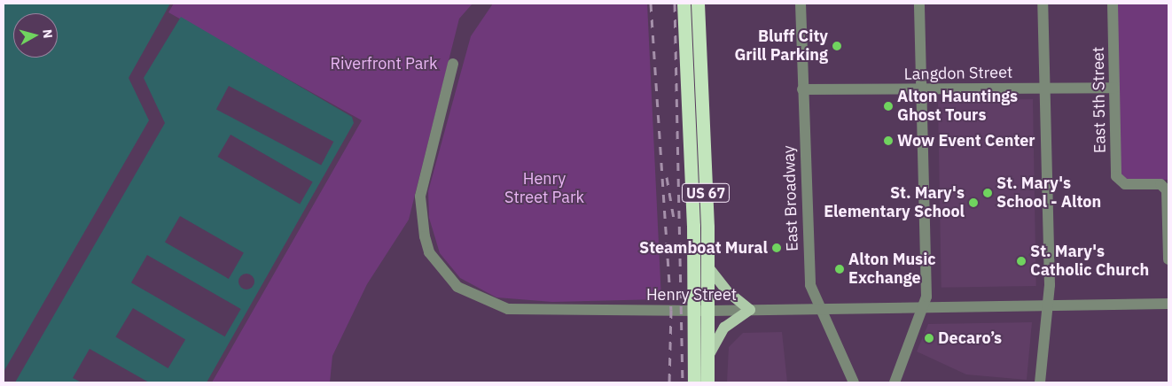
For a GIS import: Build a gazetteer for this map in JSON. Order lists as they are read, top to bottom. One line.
{"streets":{"highway":["US 67"],"street":["Langdon Street","East 5th Street","East Broadway","Henry Street"]},"crossings":[["Langdon Street","East 5th Street"],["Langdon Street","East Broadway"],["US 67","Henry Street"],["East Broadway","Henry Street"]],"parks":["Riverfront Park","Henry Street Park"],"places":["Bluff City Grill Parking","Alton Hauntings Ghost Tours","Wow Event Center","St. Mary's School - Alton","St. Mary's Elementary School","Steamboat Mural","St. Mary's Catholic Church","Alton Music Exchange","Decaro’s"],"north":"right"}
